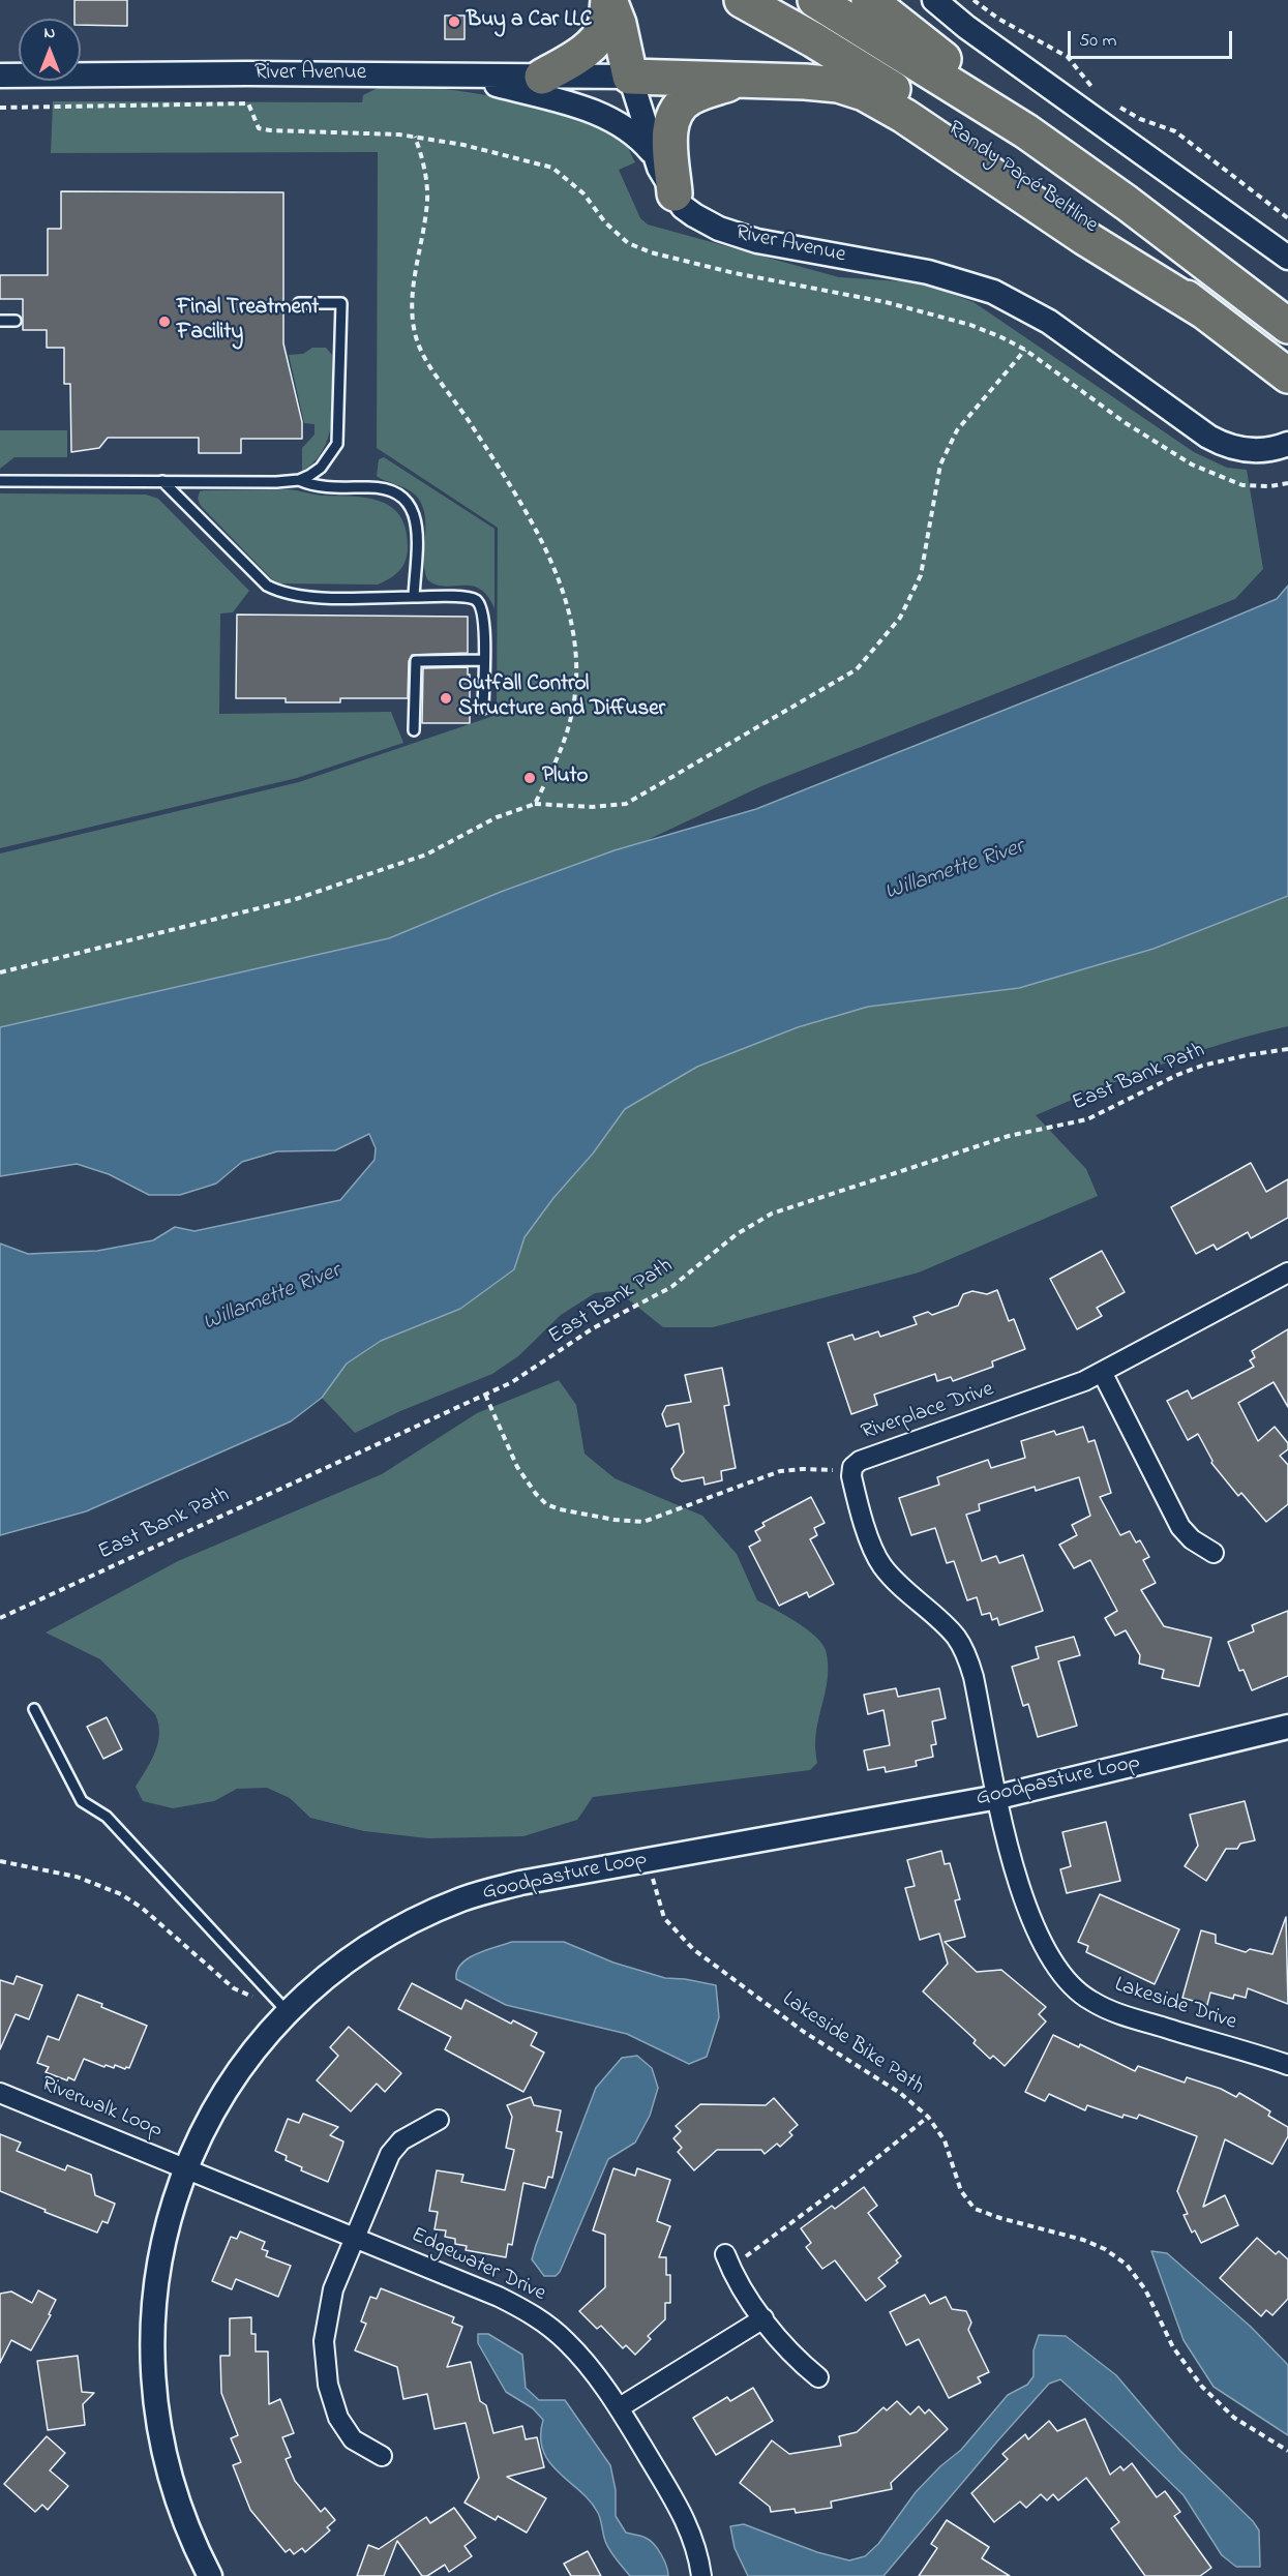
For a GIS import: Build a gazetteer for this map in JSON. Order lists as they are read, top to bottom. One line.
{"streets":{"highway":["Randy Papé Beltline"],"street":["River Avenue","Riverplace Drive","Goodpasture Loop","Lakeside Drive","Riverwalk Loop","Edgewater Drive"],"path":["East Bank Path","Lakeside Bike Path"]},"crossings":[["Riverplace Drive","Goodpasture Loop"],["Riverplace Drive","Lakeside Drive"],["Goodpasture Loop","Lakeside Drive"],["Goodpasture Loop","Lakeside Bike Path"],["Goodpasture Loop","Riverwalk Loop"],["Goodpasture Loop","Edgewater Drive"],["Riverwalk Loop","Edgewater Drive"]],"water":["Willamette River"],"places":["Buy a Car LLC","Final Treatment Facility","Outfall Control Structure and Diffuser","Pluto"],"scale_bar":"50 m","north":"top"}
